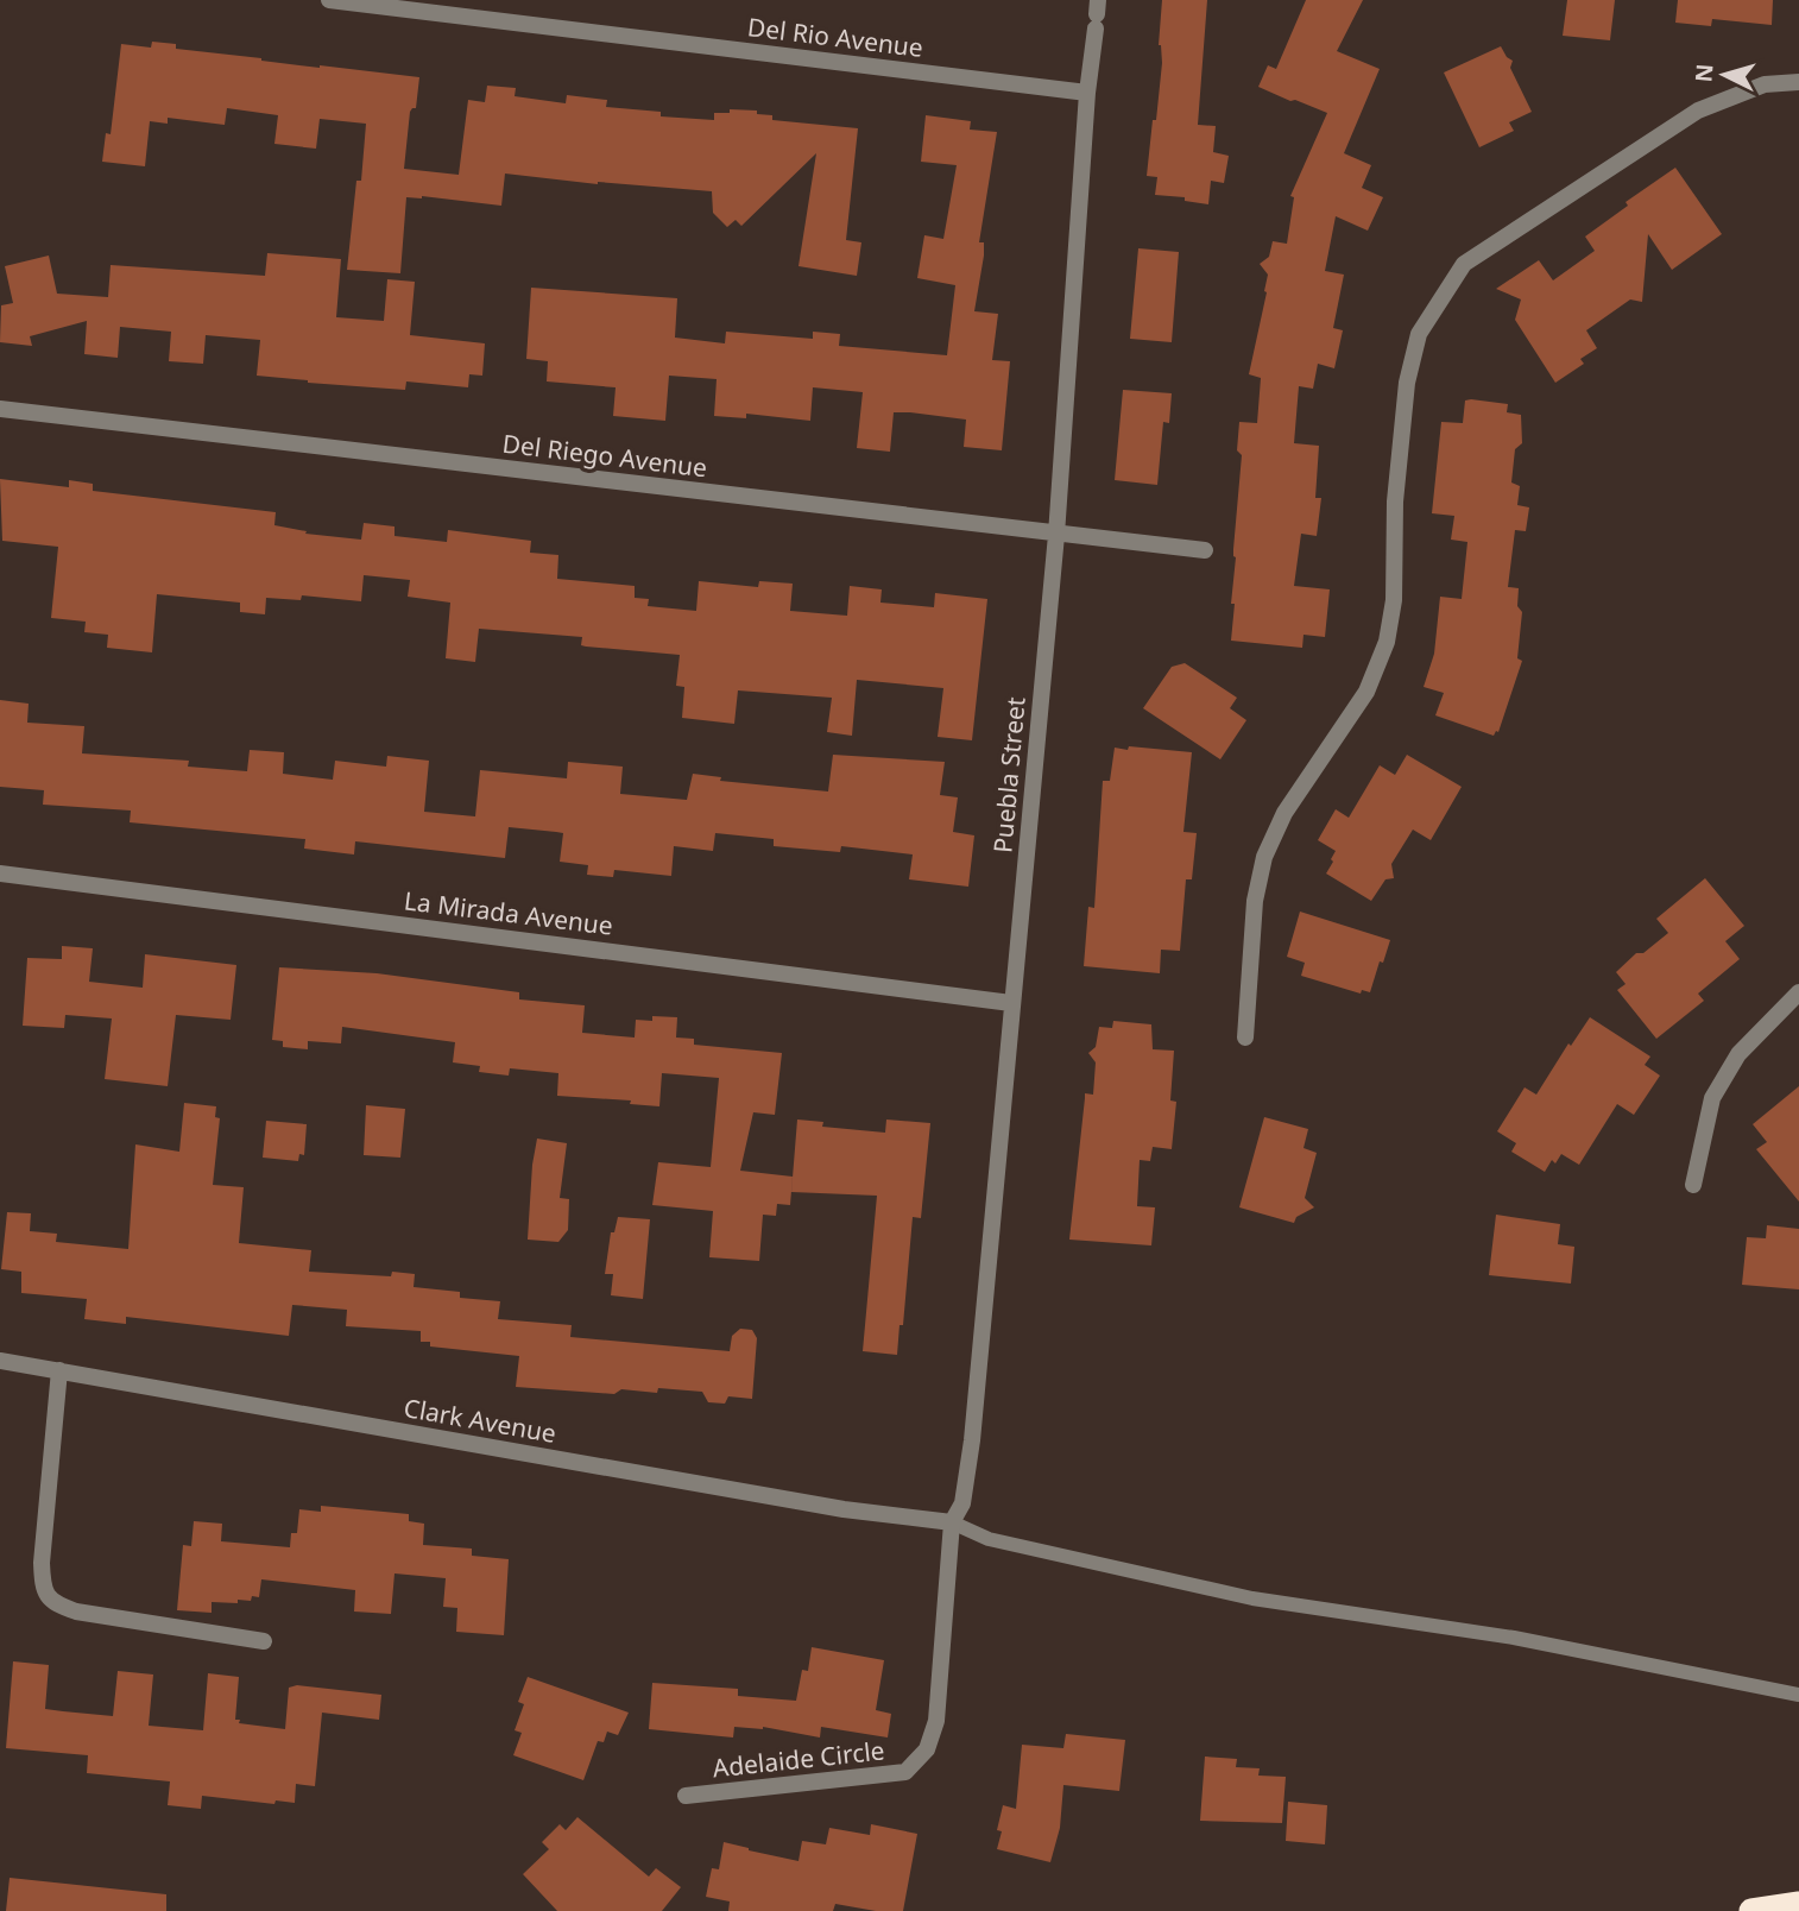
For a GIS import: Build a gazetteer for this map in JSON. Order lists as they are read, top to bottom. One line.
{"streets":{"street":["Del Rio Avenue","Del Riego Avenue","Puebla Street","La Mirada Avenue","Clark Avenue","Adelaide Circle"]},"crossings":[["Del Rio Avenue","Puebla Street"],["Del Riego Avenue","Puebla Street"],["Puebla Street","La Mirada Avenue"],["Puebla Street","Clark Avenue"],["Puebla Street","Adelaide Circle"],["Clark Avenue","Adelaide Circle"]],"north":"left"}
